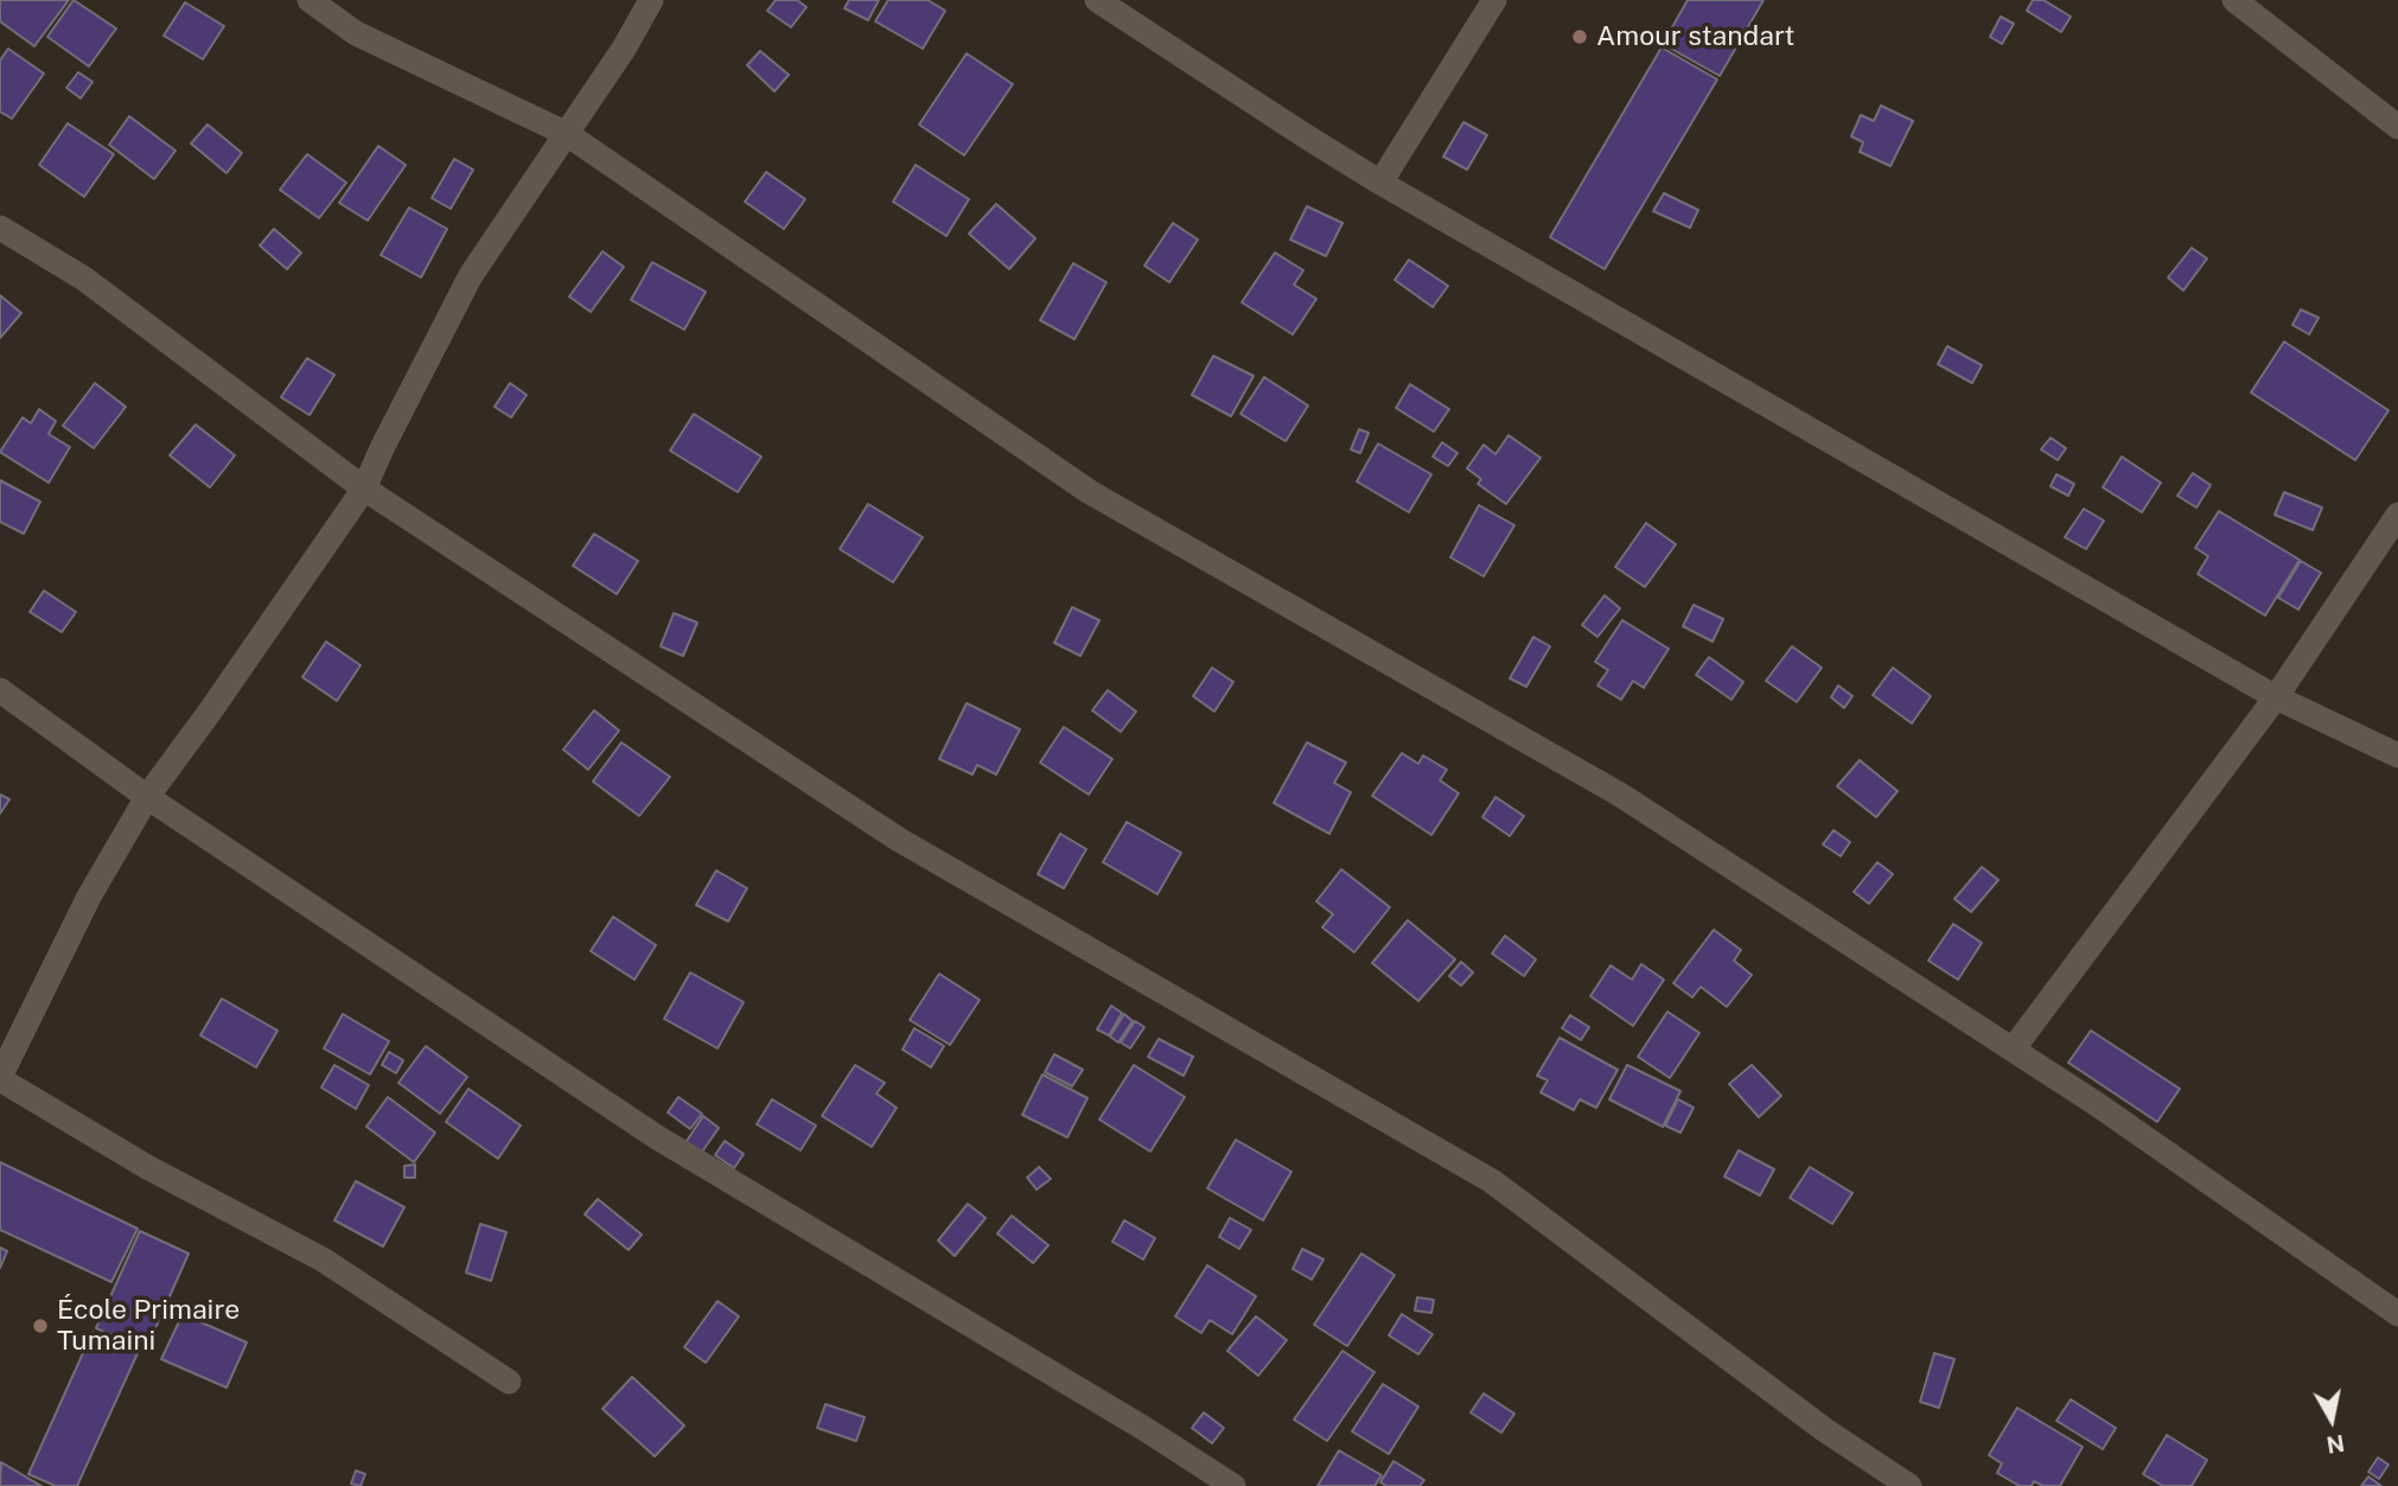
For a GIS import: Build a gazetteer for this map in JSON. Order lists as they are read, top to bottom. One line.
{"places":["Amour standart","École Primaire Tumaini"],"north":"bottom"}
